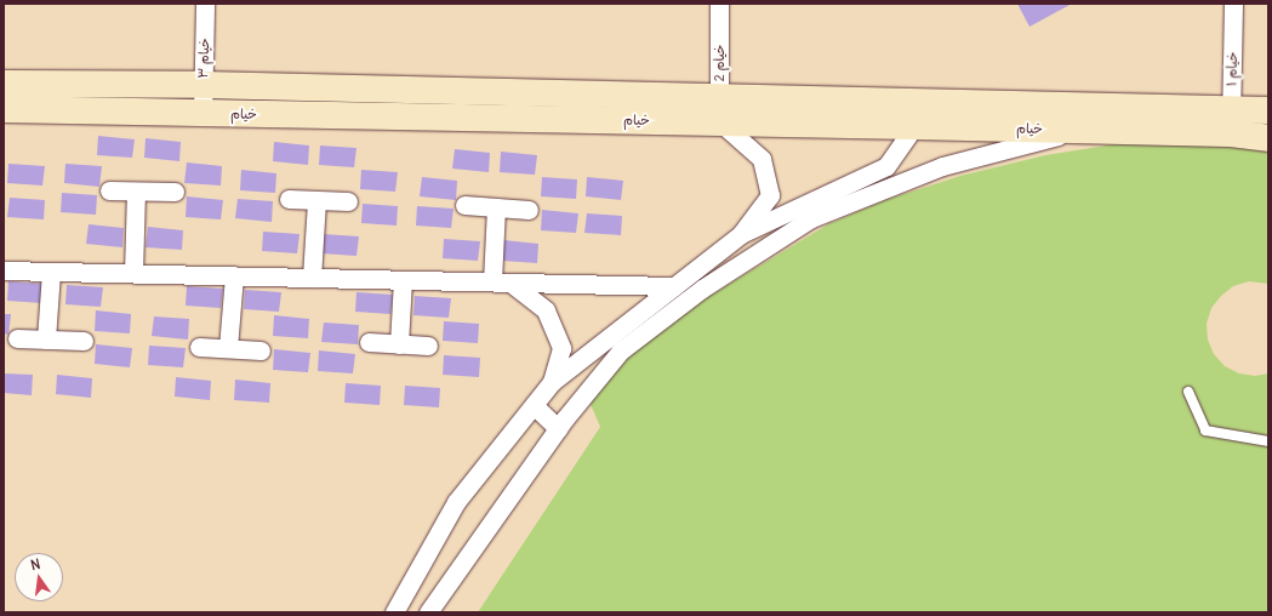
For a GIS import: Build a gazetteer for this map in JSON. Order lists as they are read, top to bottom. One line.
{"streets":{"street":["خیام ۳","خیام 2","خیام ۱","خیام"]},"crossings":[["خیام ۳","خیام"],["خیام 2","خیام"],["خیام ۱","خیام"]],"north":"top"}
